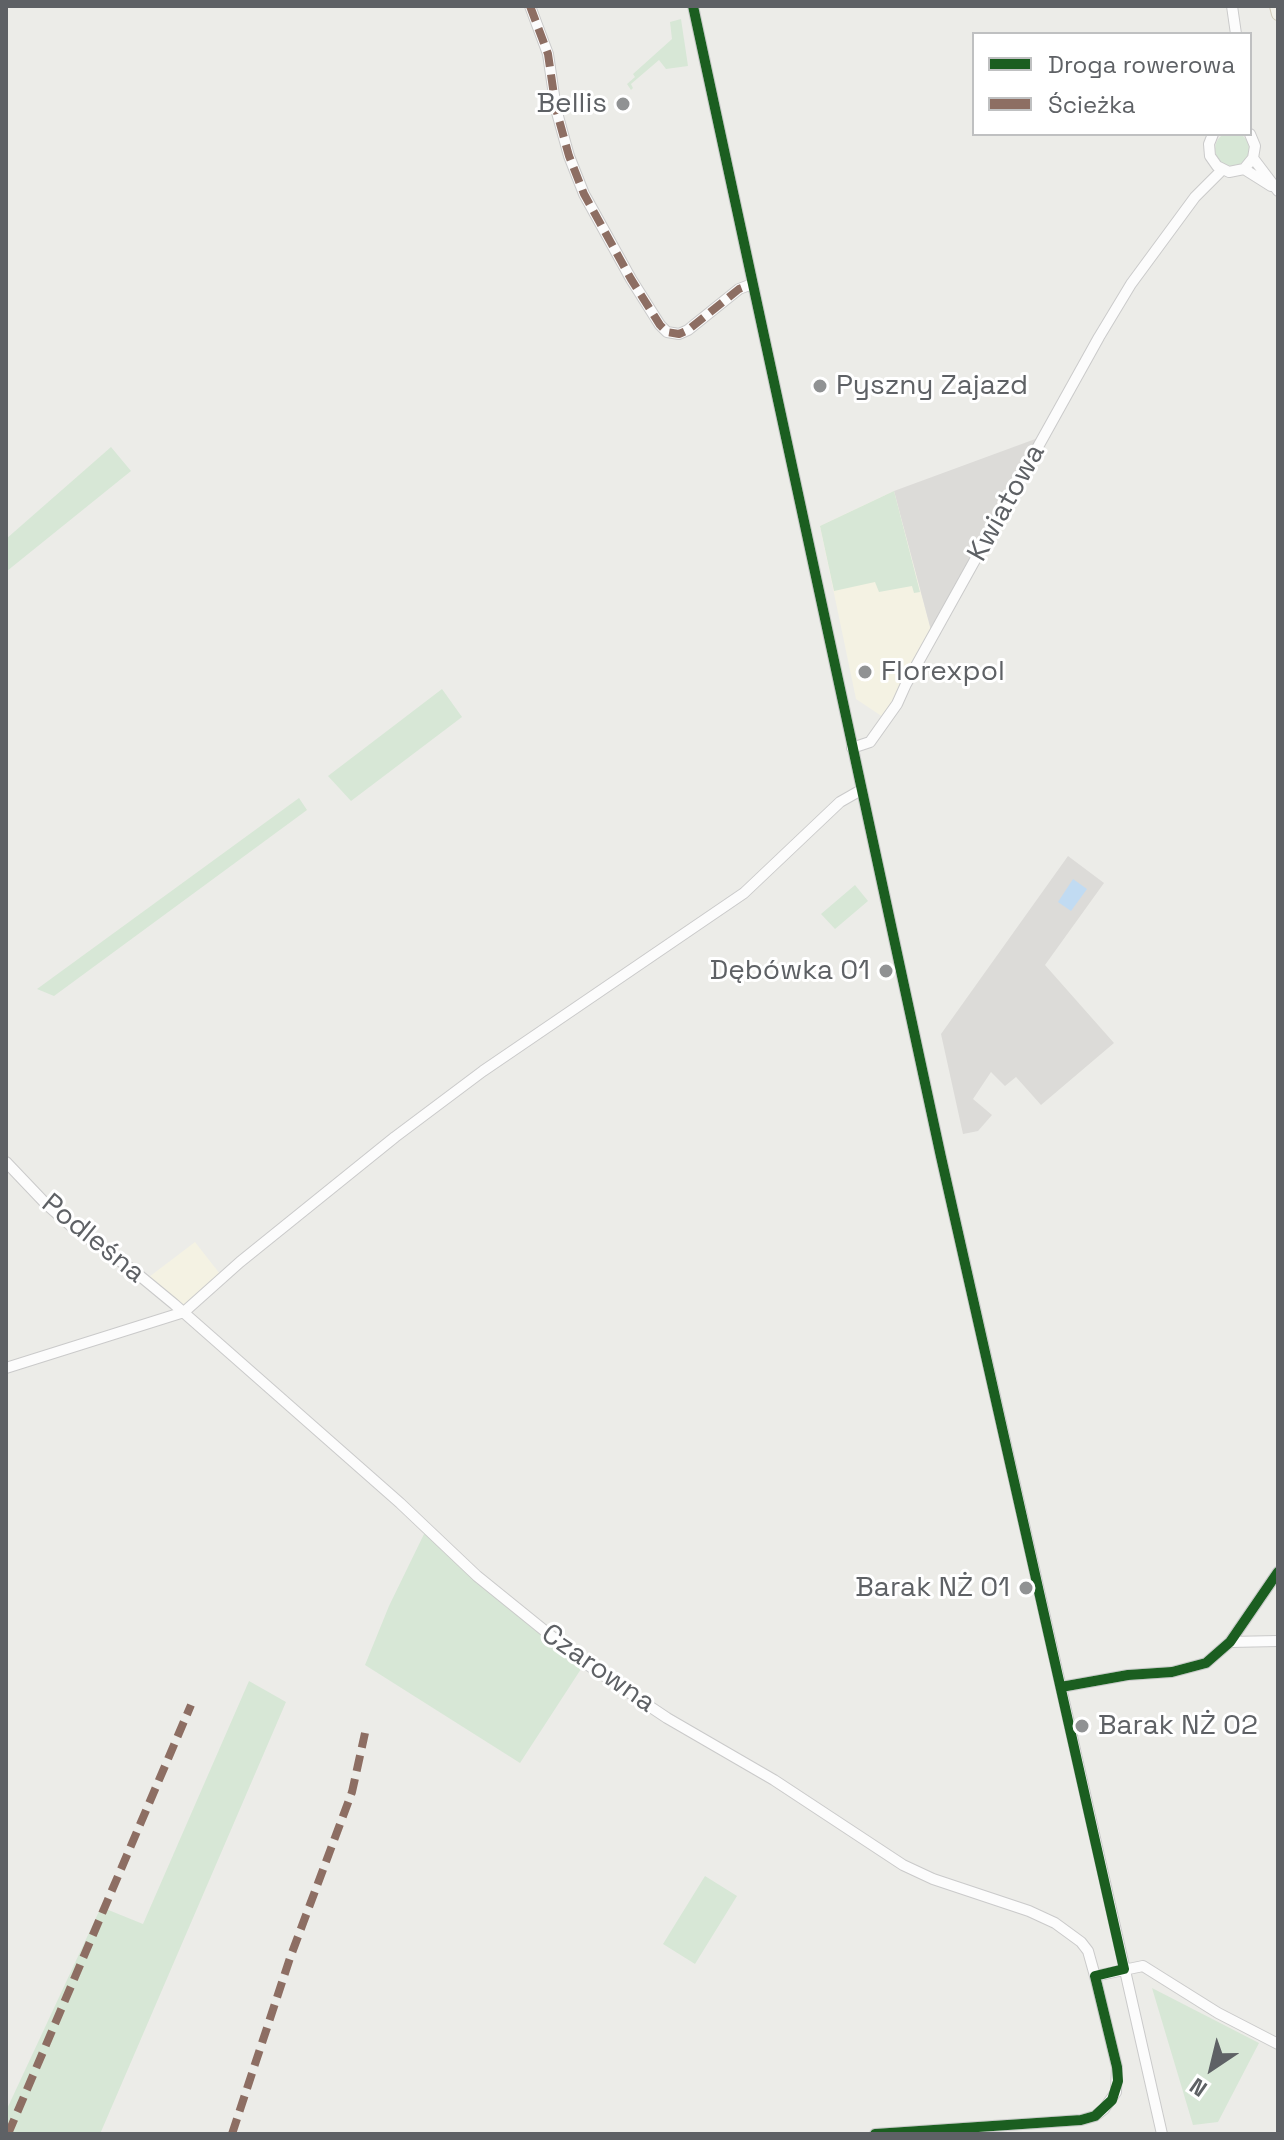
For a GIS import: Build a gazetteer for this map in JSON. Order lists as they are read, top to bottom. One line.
{"streets":{"street":["Kwiatowa","Podleśna","Czarowna"]},"crossings":[["Podleśna","Czarowna"]],"places":["Bellis","Pyszny Zajazd","Florexpol","Dębówka 01","Barak NŻ 01","Barak NŻ 02"],"legend":["Droga rowerowa","Ścieżka"],"north":"bottom left"}
